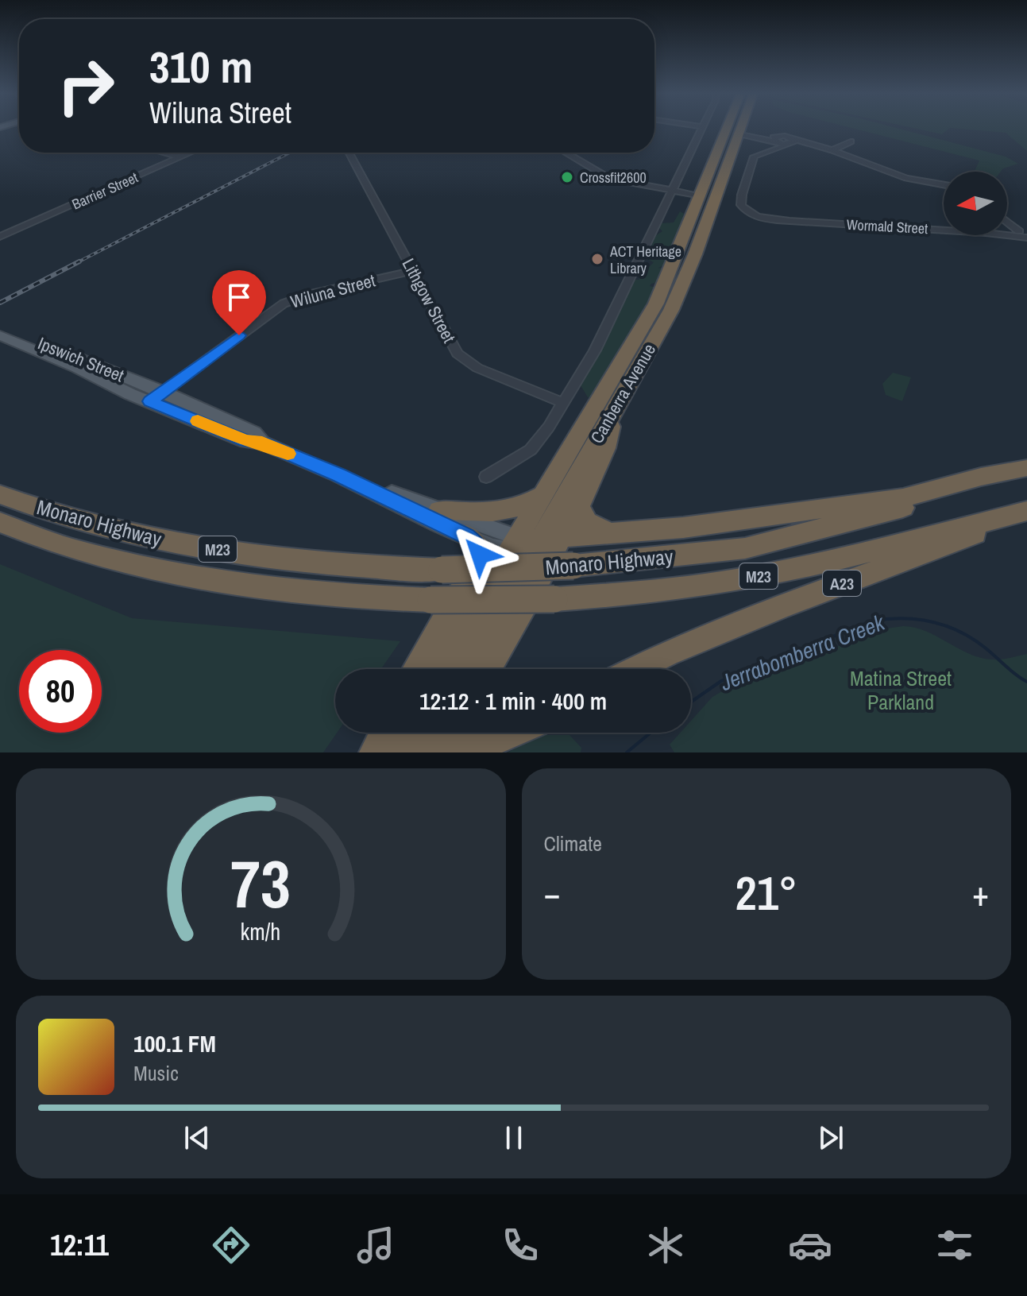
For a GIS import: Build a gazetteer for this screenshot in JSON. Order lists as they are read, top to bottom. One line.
{"streets":{"highway":["Canberra Avenue","Monaro Highway","M23","A23"],"main road":["Ipswich Street"],"street":["Barrier Street","Wormald Street","Wiluna Street","Lithgow Street"]},"crossings":[["Wiluna Street","Lithgow Street"],["Wiluna Street","Ipswich Street"],["Ipswich Street","Canberra Avenue"],["Monaro Highway","A23"]],"water":["Jerrabomberra Creek"],"parks":["Matina Street Parkland"],"places":["Crossfit2600","ACT Heritage Library"],"north":"left","page":{"turn":["310 m","Wiluna Street"],"limit":"80","trip":"12:12 · 1 min · 400 m","tile":"Climate","heat":["−","21°","+"],"song":["100.1 FM","Music"],"tabs":"12:11","gauge":["73","km/h"]}}
